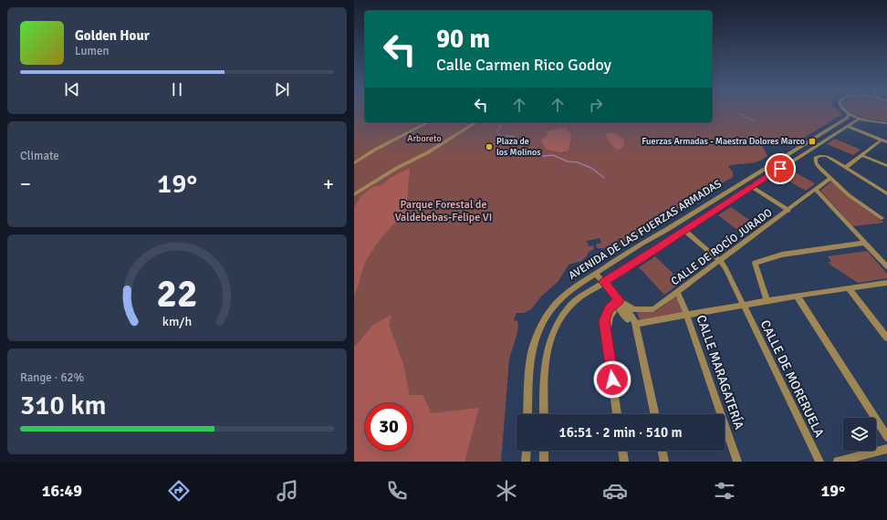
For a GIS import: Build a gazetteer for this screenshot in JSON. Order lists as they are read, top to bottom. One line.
{"streets":{"street":["AVENIDA DE LAS FUERZAS ARMADAS","CALLE DE ROCÍO JURADO","CALLE MARAGATERÍA","CALLE DE MORERUELA"]},"crossings":[["CALLE DE ROCÍO JURADO","CALLE MARAGATERÍA"],["CALLE DE ROCÍO JURADO","CALLE DE MORERUELA"]],"parks":["Arboreto","Parque Forestal de Valdebebas-Felipe VI"],"places":{"transit":["Fuerzas Armadas - Maestra Dolores Marco"],"other":["Plaza de los Molinos"]},"page":{"turn":["90 m","Calle Carmen Rico Godoy"],"song":["Golden Hour","Lumen"],"tile":["Climate",["Range · 62%","310 km"]],"heat":["−","19°","+"],"limit":"30","trip":"16:51 · 2 min · 510 m","tabs":["16:49","19°"],"gauge":["22","km/h"]}}
